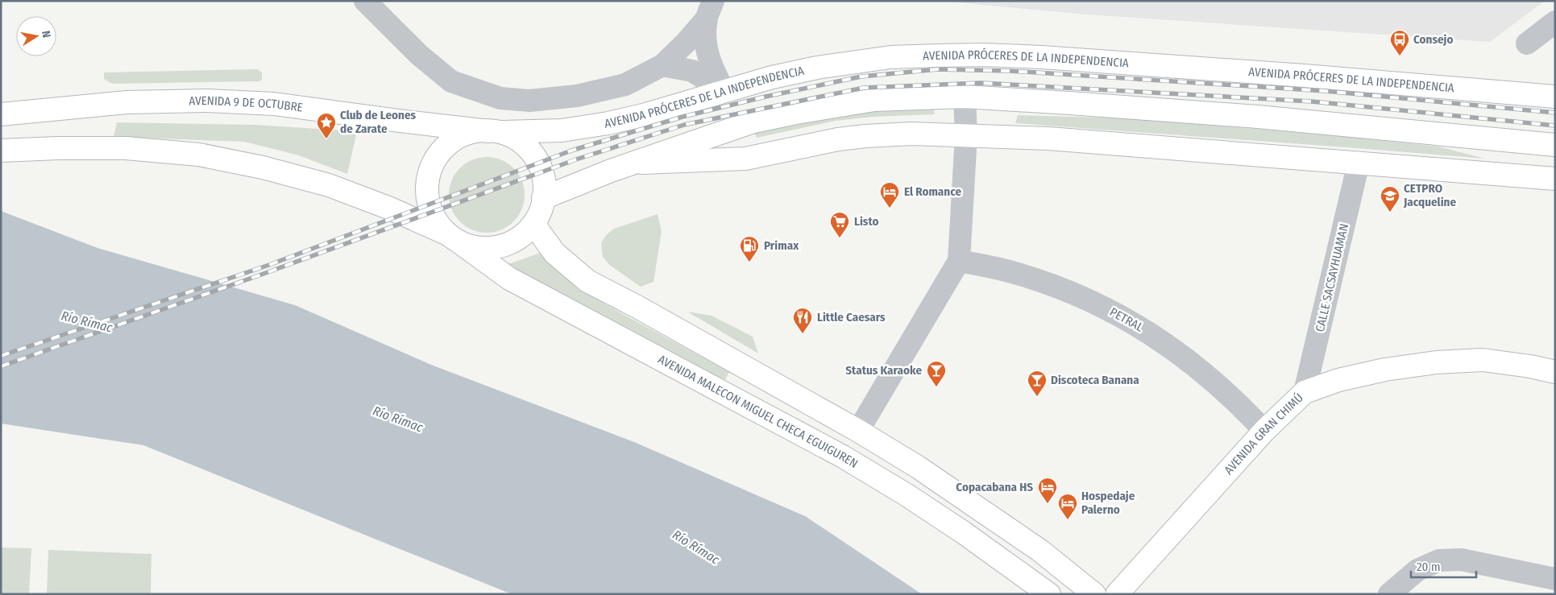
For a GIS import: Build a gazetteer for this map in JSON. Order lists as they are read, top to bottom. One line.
{"streets":{"main road":["AVENIDA PRÓCERES DE LA INDEPENDENCIA","AVENIDA 9 DE OCTUBRE","AVENIDA MALECON MIGUEL CHECA EGUIGUREN","AVENIDA GRAN CHIMÚ"],"street":["CALLE SACSAYHUAMAN","PETRAL"]},"crossings":[["AVENIDA PRÓCERES DE LA INDEPENDENCIA","AVENIDA 9 DE OCTUBRE"],["AVENIDA PRÓCERES DE LA INDEPENDENCIA","AVENIDA MALECON MIGUEL CHECA EGUIGUREN"],["AVENIDA 9 DE OCTUBRE","AVENIDA MALECON MIGUEL CHECA EGUIGUREN"],["CALLE SACSAYHUAMAN","AVENIDA GRAN CHIMÚ"],["PETRAL","AVENIDA GRAN CHIMÚ"]],"water":["Río Rímac"],"places":{"bus stop":["Consejo"],"place":["Club de Leones de Zarate"],"hotel":["El Romance","Copacabana HS","Hospedaje Palerno"],"school or university":["CETPRO Jacqueline"],"supermarket":["Listo"],"fuel station":["Primax"],"restaurant":["Little Caesars"],"bar":["Status Karaoke","Discoteca Banana"]},"scale_bar":"20 m","north":"right"}
